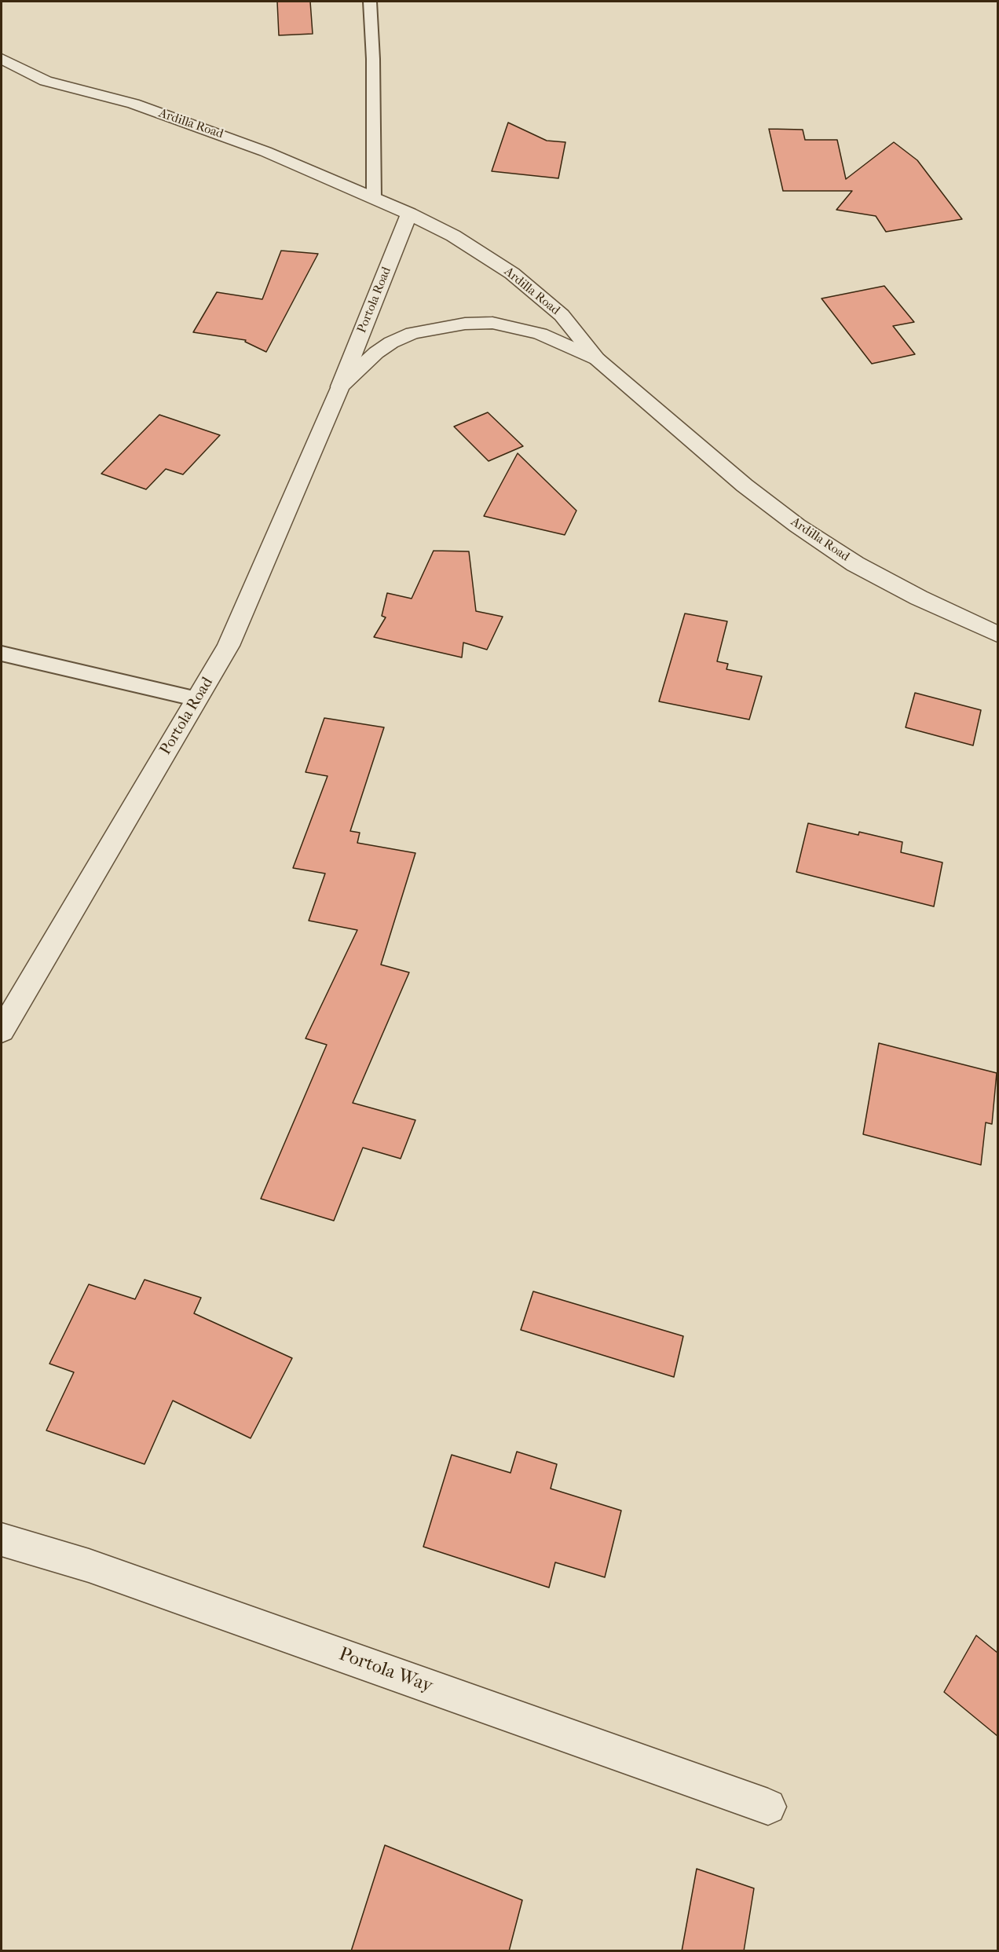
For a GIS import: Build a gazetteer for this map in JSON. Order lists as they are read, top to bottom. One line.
{"streets":{"street":["Ardilla Road","Portola Road","Portola Way"]},"crossings":[["Ardilla Road","Portola Road"]]}
